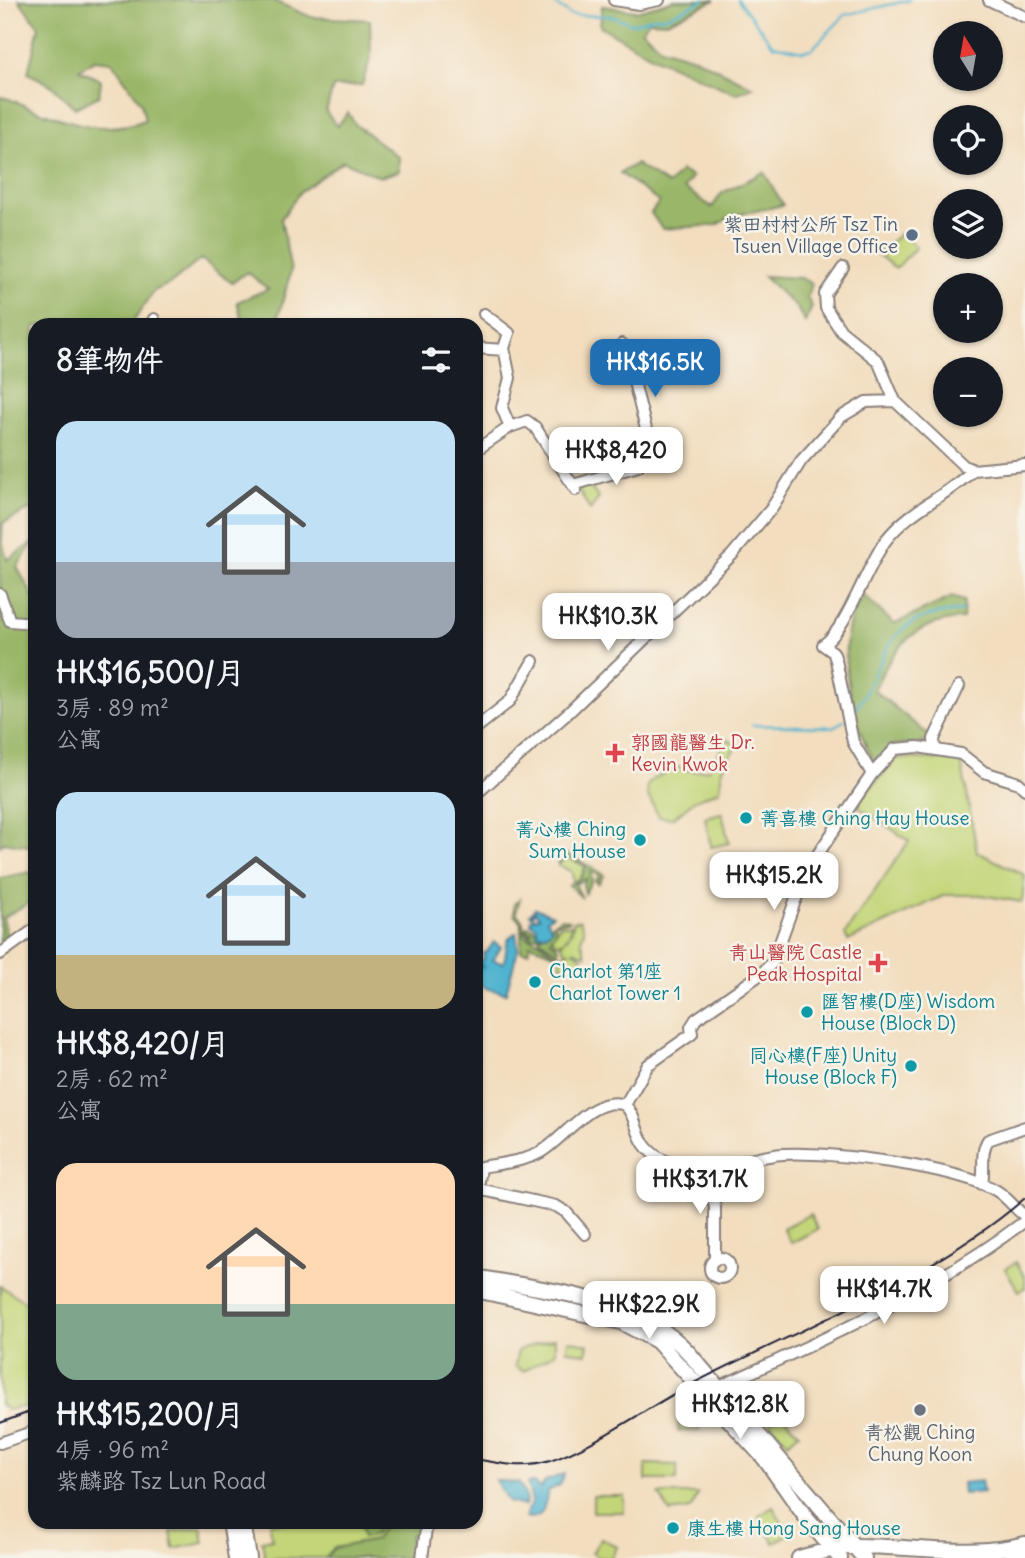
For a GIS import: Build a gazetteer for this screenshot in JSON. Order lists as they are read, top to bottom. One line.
{"places":{"other":["紫田村村公所 Tsz Tin Tsuen Village Office","菁喜樓 Ching Hay House","菁心樓 Ching Sum House","Charlot 第1座 Charlot Tower 1","匯智樓(D座) Wisdom House (Block D)","同心樓(F座) Unity House (Block F)","青松觀 Ching Chung Koon","康生樓 Hong Sang House"],"health":["郭國龍醫生 Dr. Kevin Kwok","青山醫院 Castle Peak Hospital"]},"north":"top","page":{"map_buttons":["+","−"],"heading":"8筆物件","price":["HK$16.5K","HK$8,420","HK$10.3K","HK$15.2K","HK$31.7K","HK$14.7K","HK$22.9K","HK$12.8K"],"list":[{"name":"HK$16,500/月","note":"3房 · 89 m² · 公寓"},{"name":"HK$8,420/月","note":"2房 · 62 m² · 公寓"},{"name":"HK$15,200/月","note":"4房 · 96 m² · 紫麟路 Tsz Lun Road"}]}}
